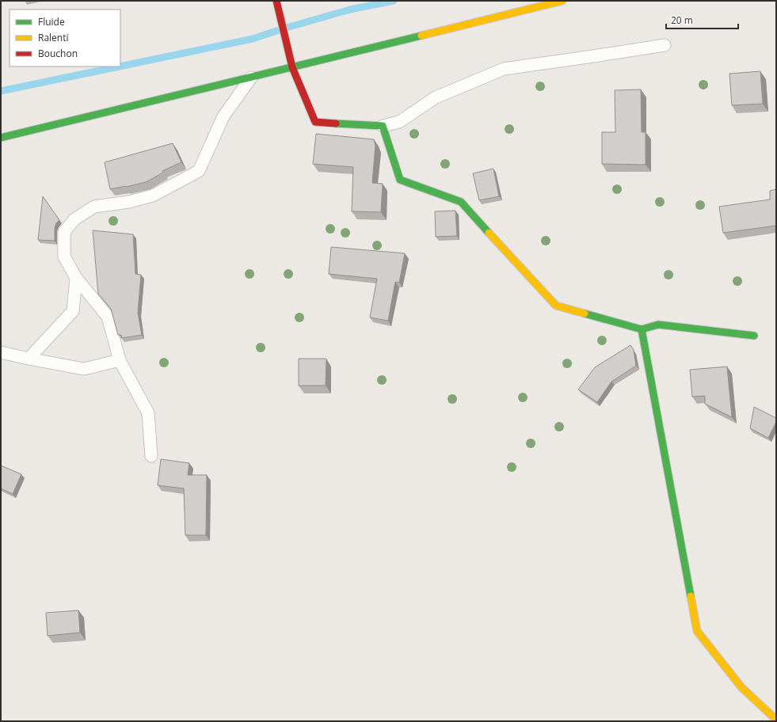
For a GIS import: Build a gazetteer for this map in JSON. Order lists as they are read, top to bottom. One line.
{"legend":["Fluide","Ralenti","Bouchon"],"scale_bar":"20 m"}
